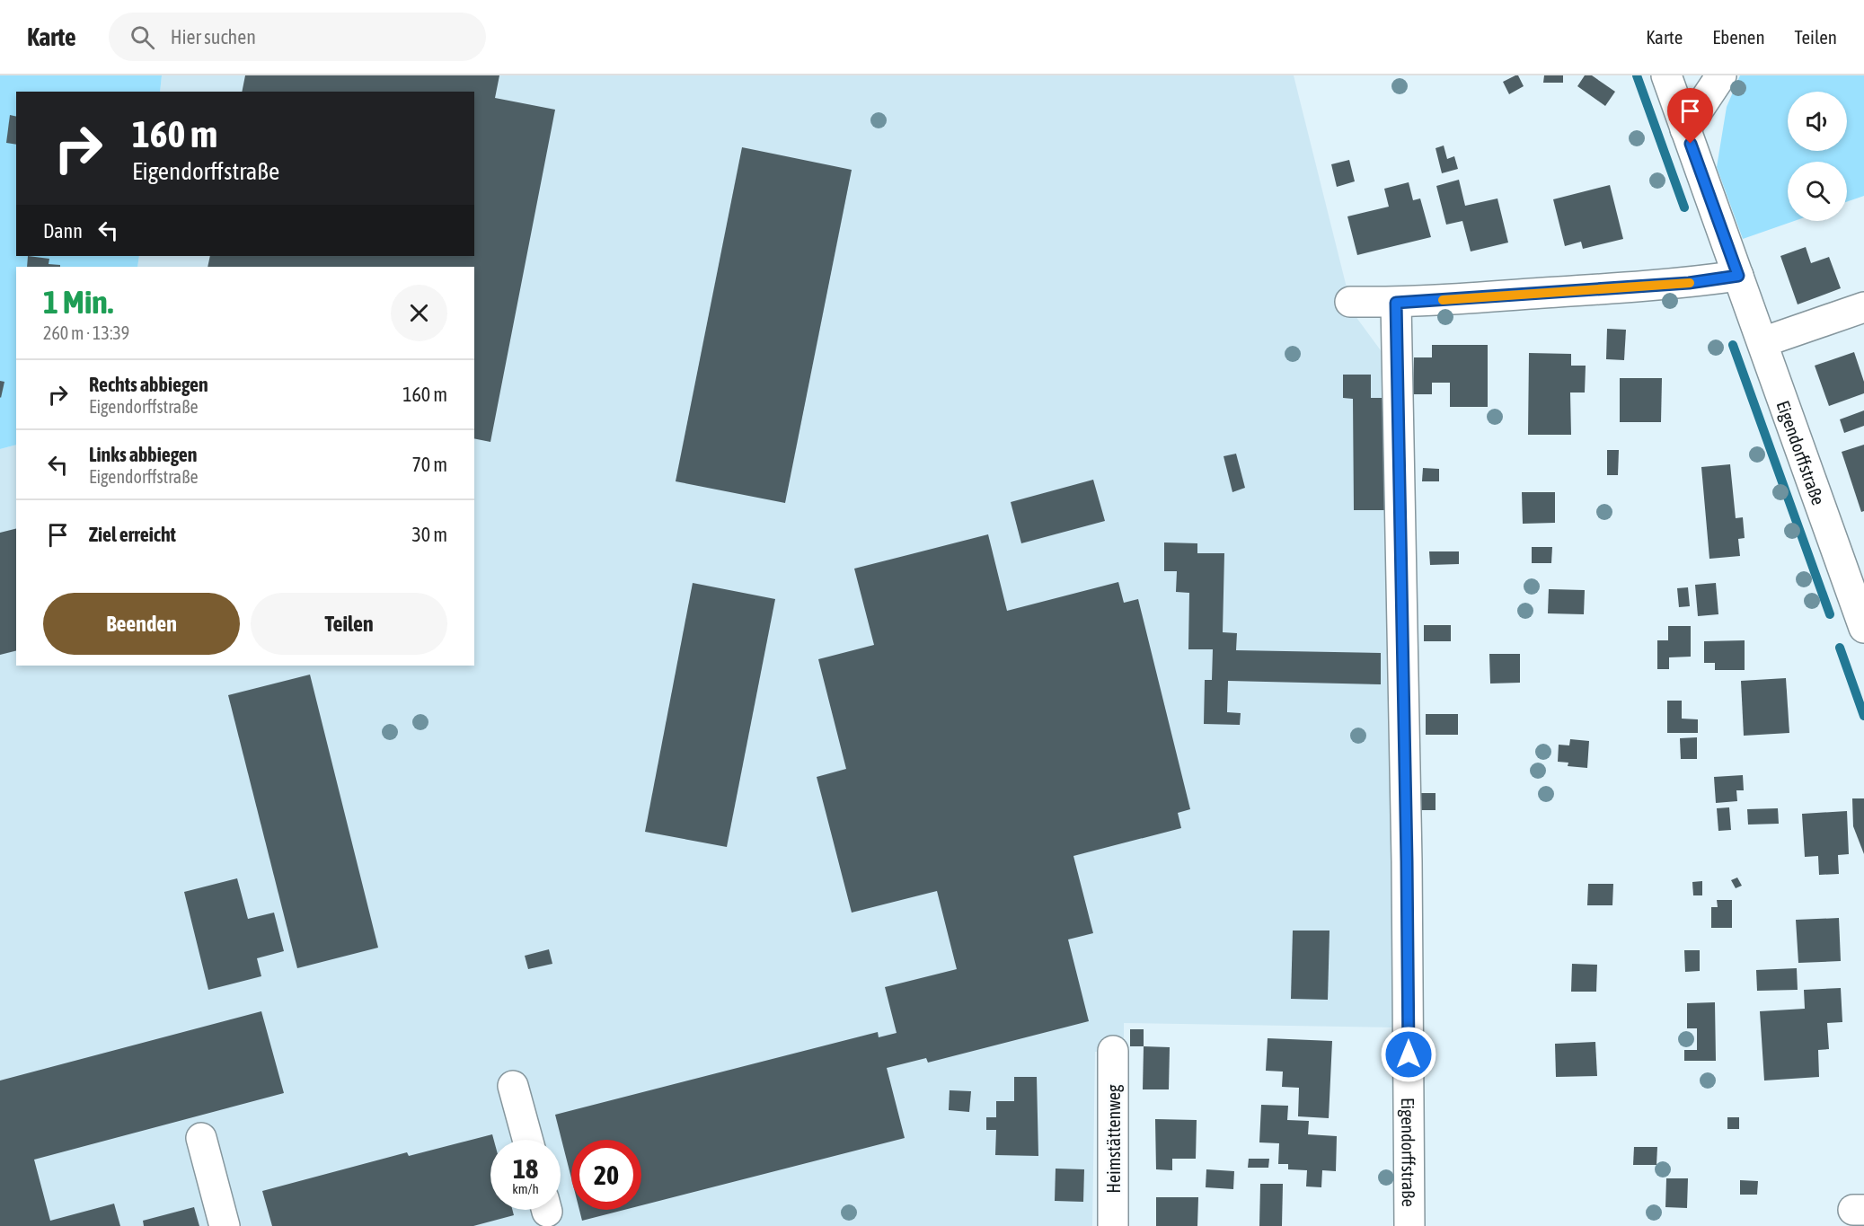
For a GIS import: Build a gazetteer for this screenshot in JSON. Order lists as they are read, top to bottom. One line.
{"streets":{"street":["Eigendorffstraße","Heimstättenweg"]},"page":{"header":"Karte","search":"Hier suchen","nav":["Karte","Ebenen","Teilen"],"turn":["160 m","Eigendorffstraße"],"then":"Dann","heading":["1 Min.","260 m · 13:39"],"list":[{"name":"Rechts abbiegen","note":"Eigendorffstraße","value":"160 m"},{"name":"Links abbiegen","note":"Eigendorffstraße","value":"70 m"},{"name":"Ziel erreicht","value":"30 m"}],"buttons":["Beenden","Teilen"],"speed":"18 km/h","limit":"20"}}
